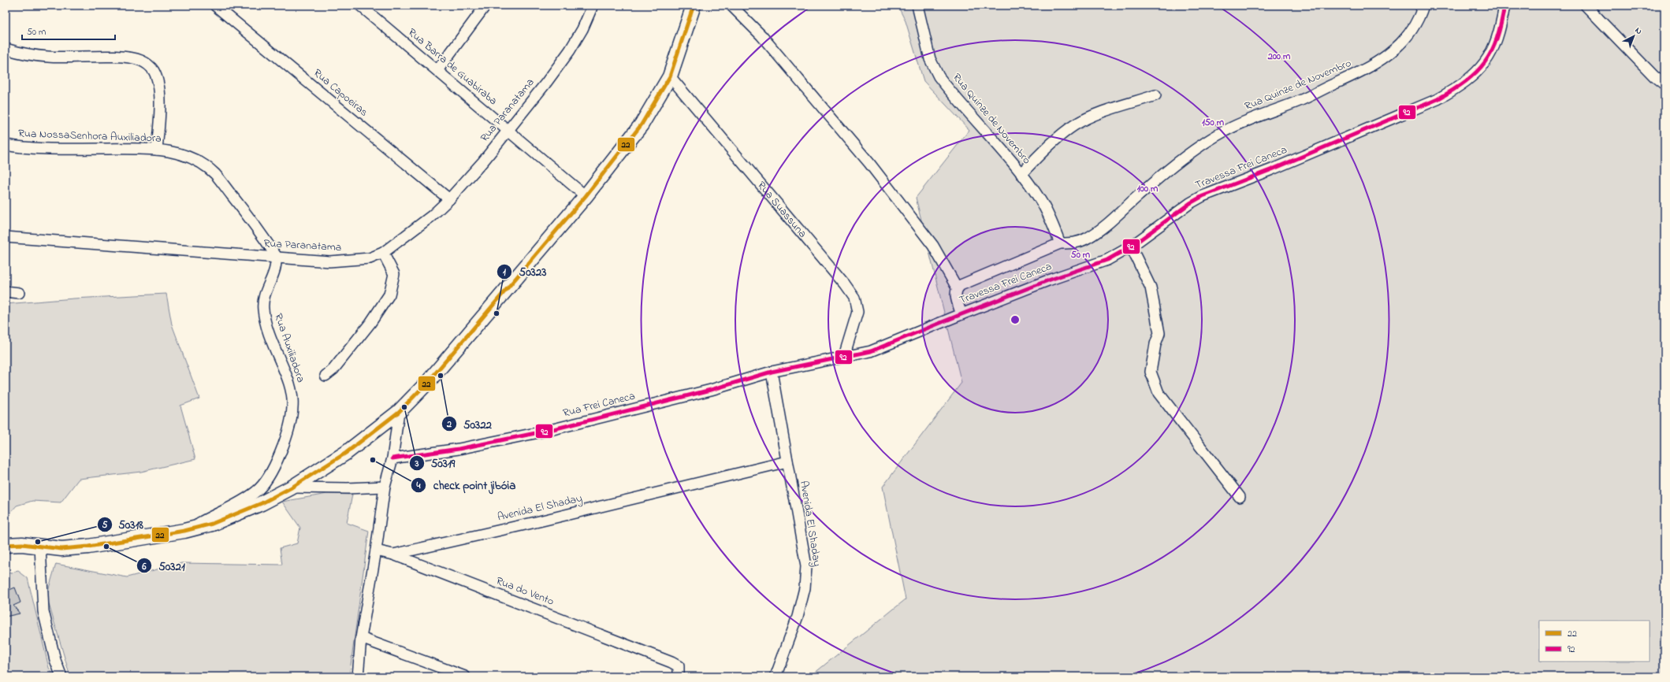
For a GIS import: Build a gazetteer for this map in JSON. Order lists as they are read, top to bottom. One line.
{"streets":{"street":["Rua Barra de Guabiraba","Rua Quinze de Novembro","Rua Capoeiras","Rua Paranatama","Rua NossaSenhora Auxiliadora","Travessa Frei Caneca","Rua Suassuna","Rua Auxiliadora","Rua Frei Caneca","Avenida El Shaday","Rua do Vento"]},"crossings":[["Rua Barra de Guabiraba","Rua Paranatama"],["Rua Capoeiras","Rua Paranatama"],["Rua Paranatama","Rua NossaSenhora Auxiliadora"],["Rua Paranatama","Rua Auxiliadora"],["Rua NossaSenhora Auxiliadora","Rua Auxiliadora"],["Travessa Frei Caneca","Rua Suassuna"],["Travessa Frei Caneca","Rua Frei Caneca"],["Travessa Frei Caneca","Avenida El Shaday"],["Rua Frei Caneca","Avenida El Shaday"],["Avenida El Shaday","Rua do Vento"]],"places":["50323","50322","50319","check point jibóia","50318","50321"],"lines":["transit line 22","transit line 92"],"legend":["22","92"],"scale_bar":"50 m","north":"top right","rings":["200 m","150 m","100 m","50 m"]}
